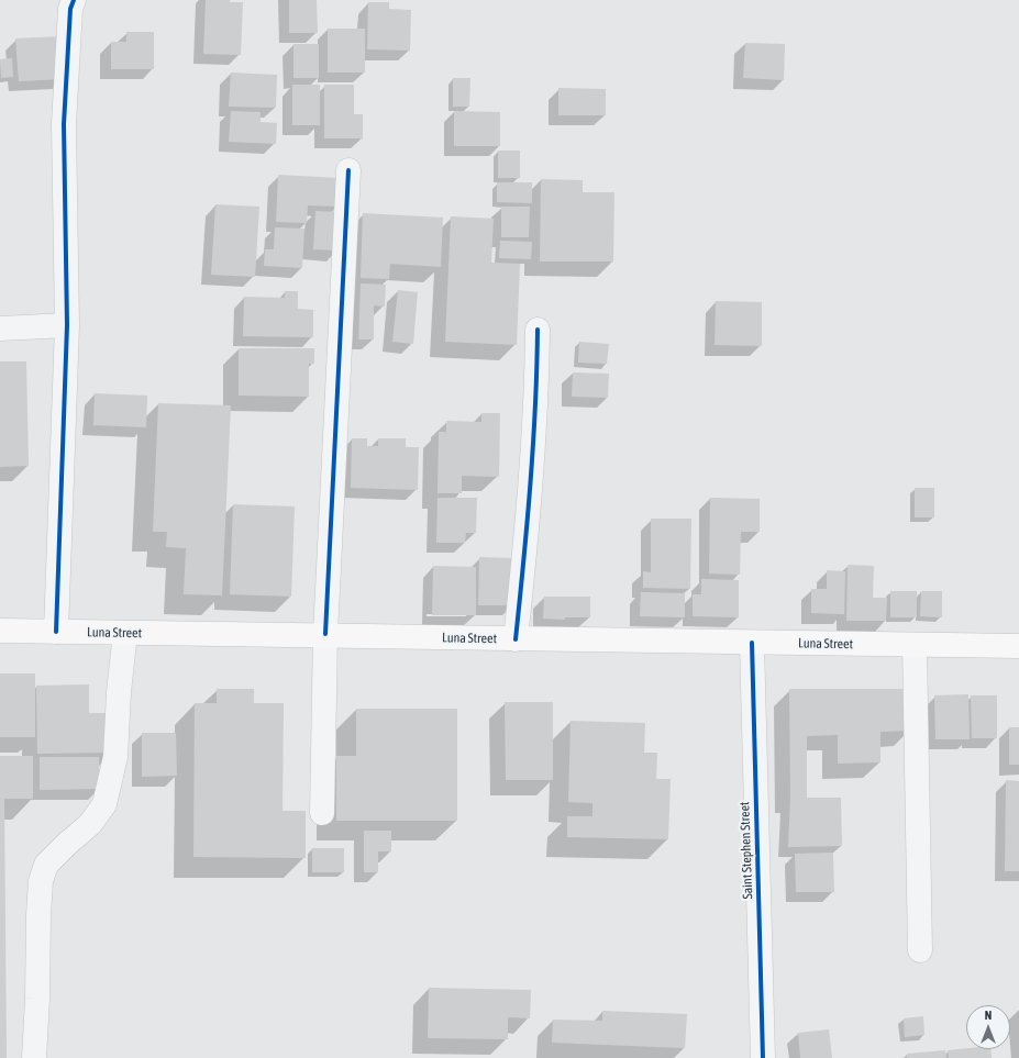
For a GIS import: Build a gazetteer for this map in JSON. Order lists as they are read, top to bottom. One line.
{"streets":{"main road":["Luna Street"],"street":["Saint Stephen Street"]},"crossings":[["Luna Street","Saint Stephen Street"]],"north":"top"}
